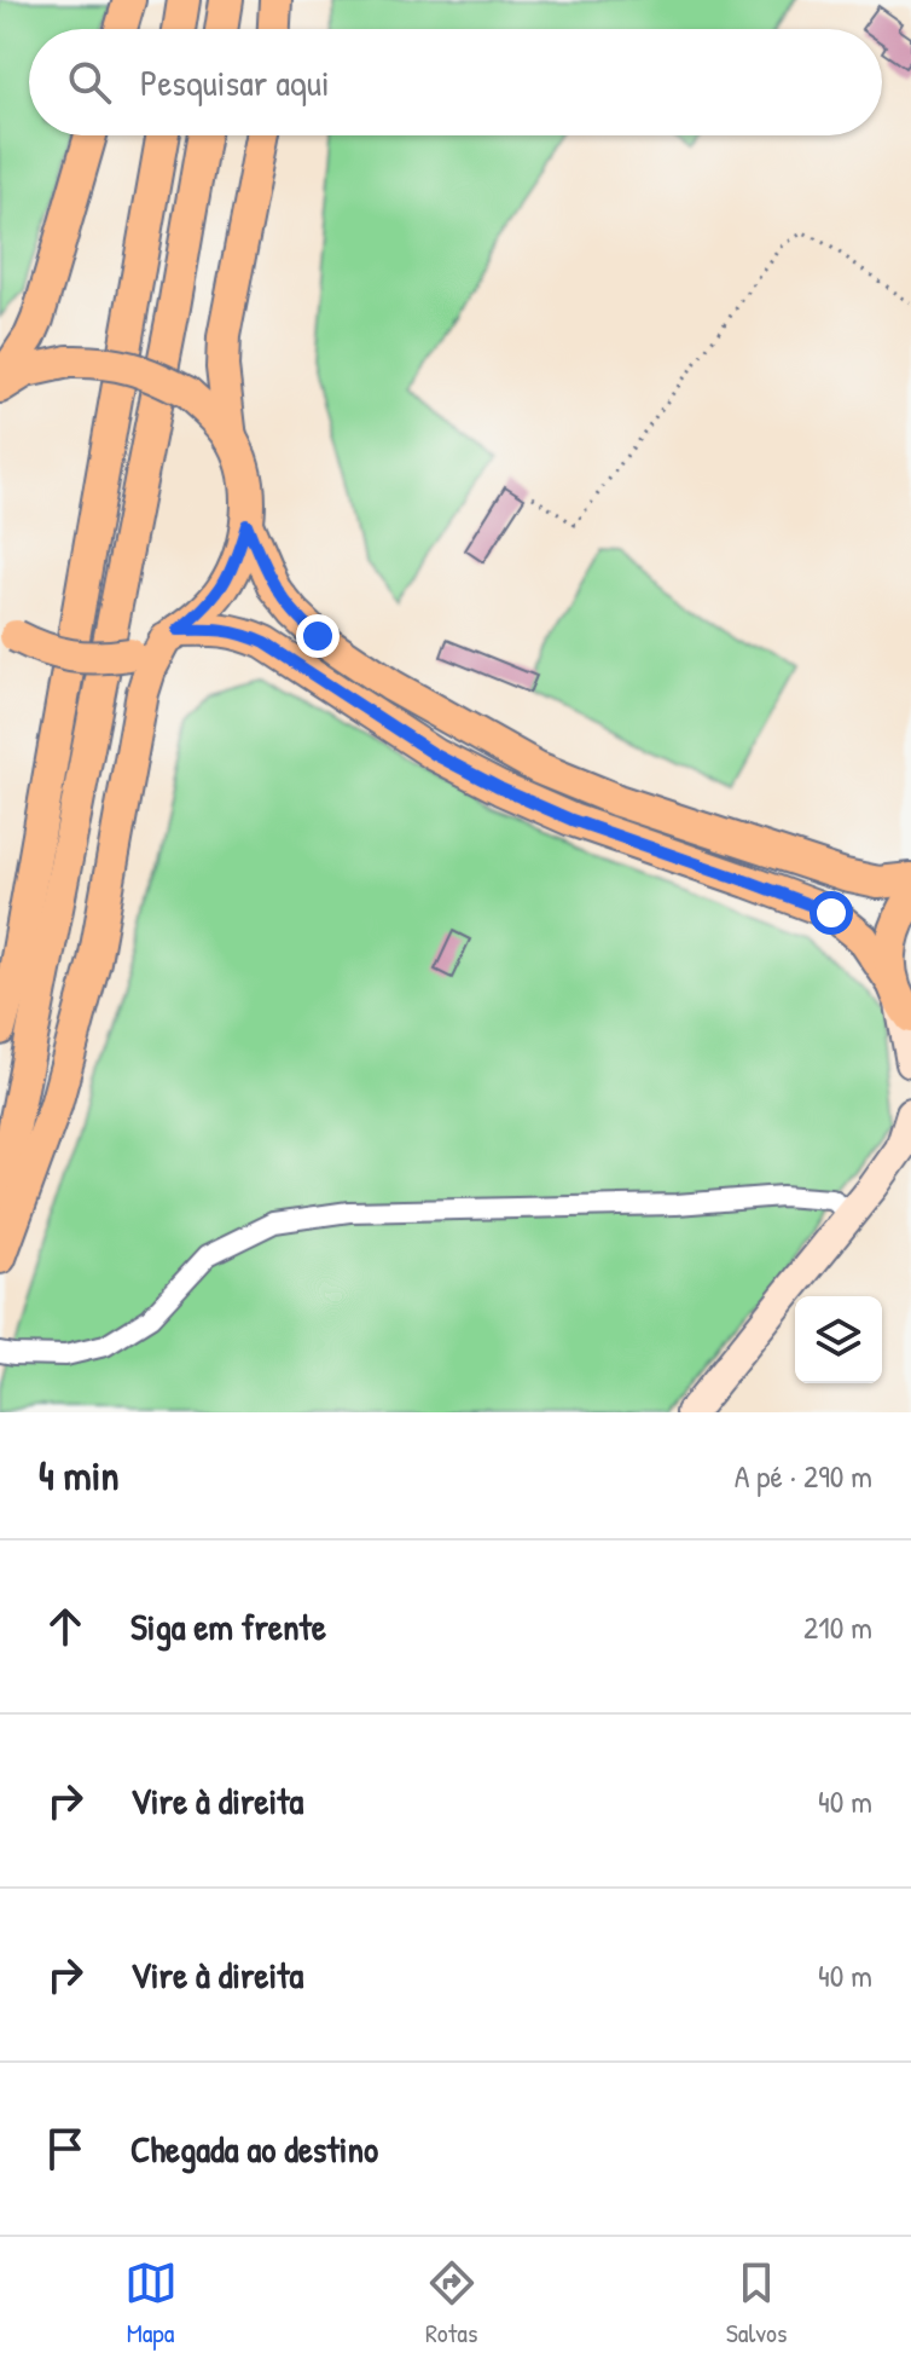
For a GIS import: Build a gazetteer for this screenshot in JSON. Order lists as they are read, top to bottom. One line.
{"page":{"search":"Pesquisar aqui","heading":["4 min","A pé · 290 m"],"list":[["Siga em frente","210 m"],["Vire à direita","40 m"],["Vire à direita","40 m"],"Chegada ao destino"],"nav":["Mapa","Rotas","Salvos"]}}
